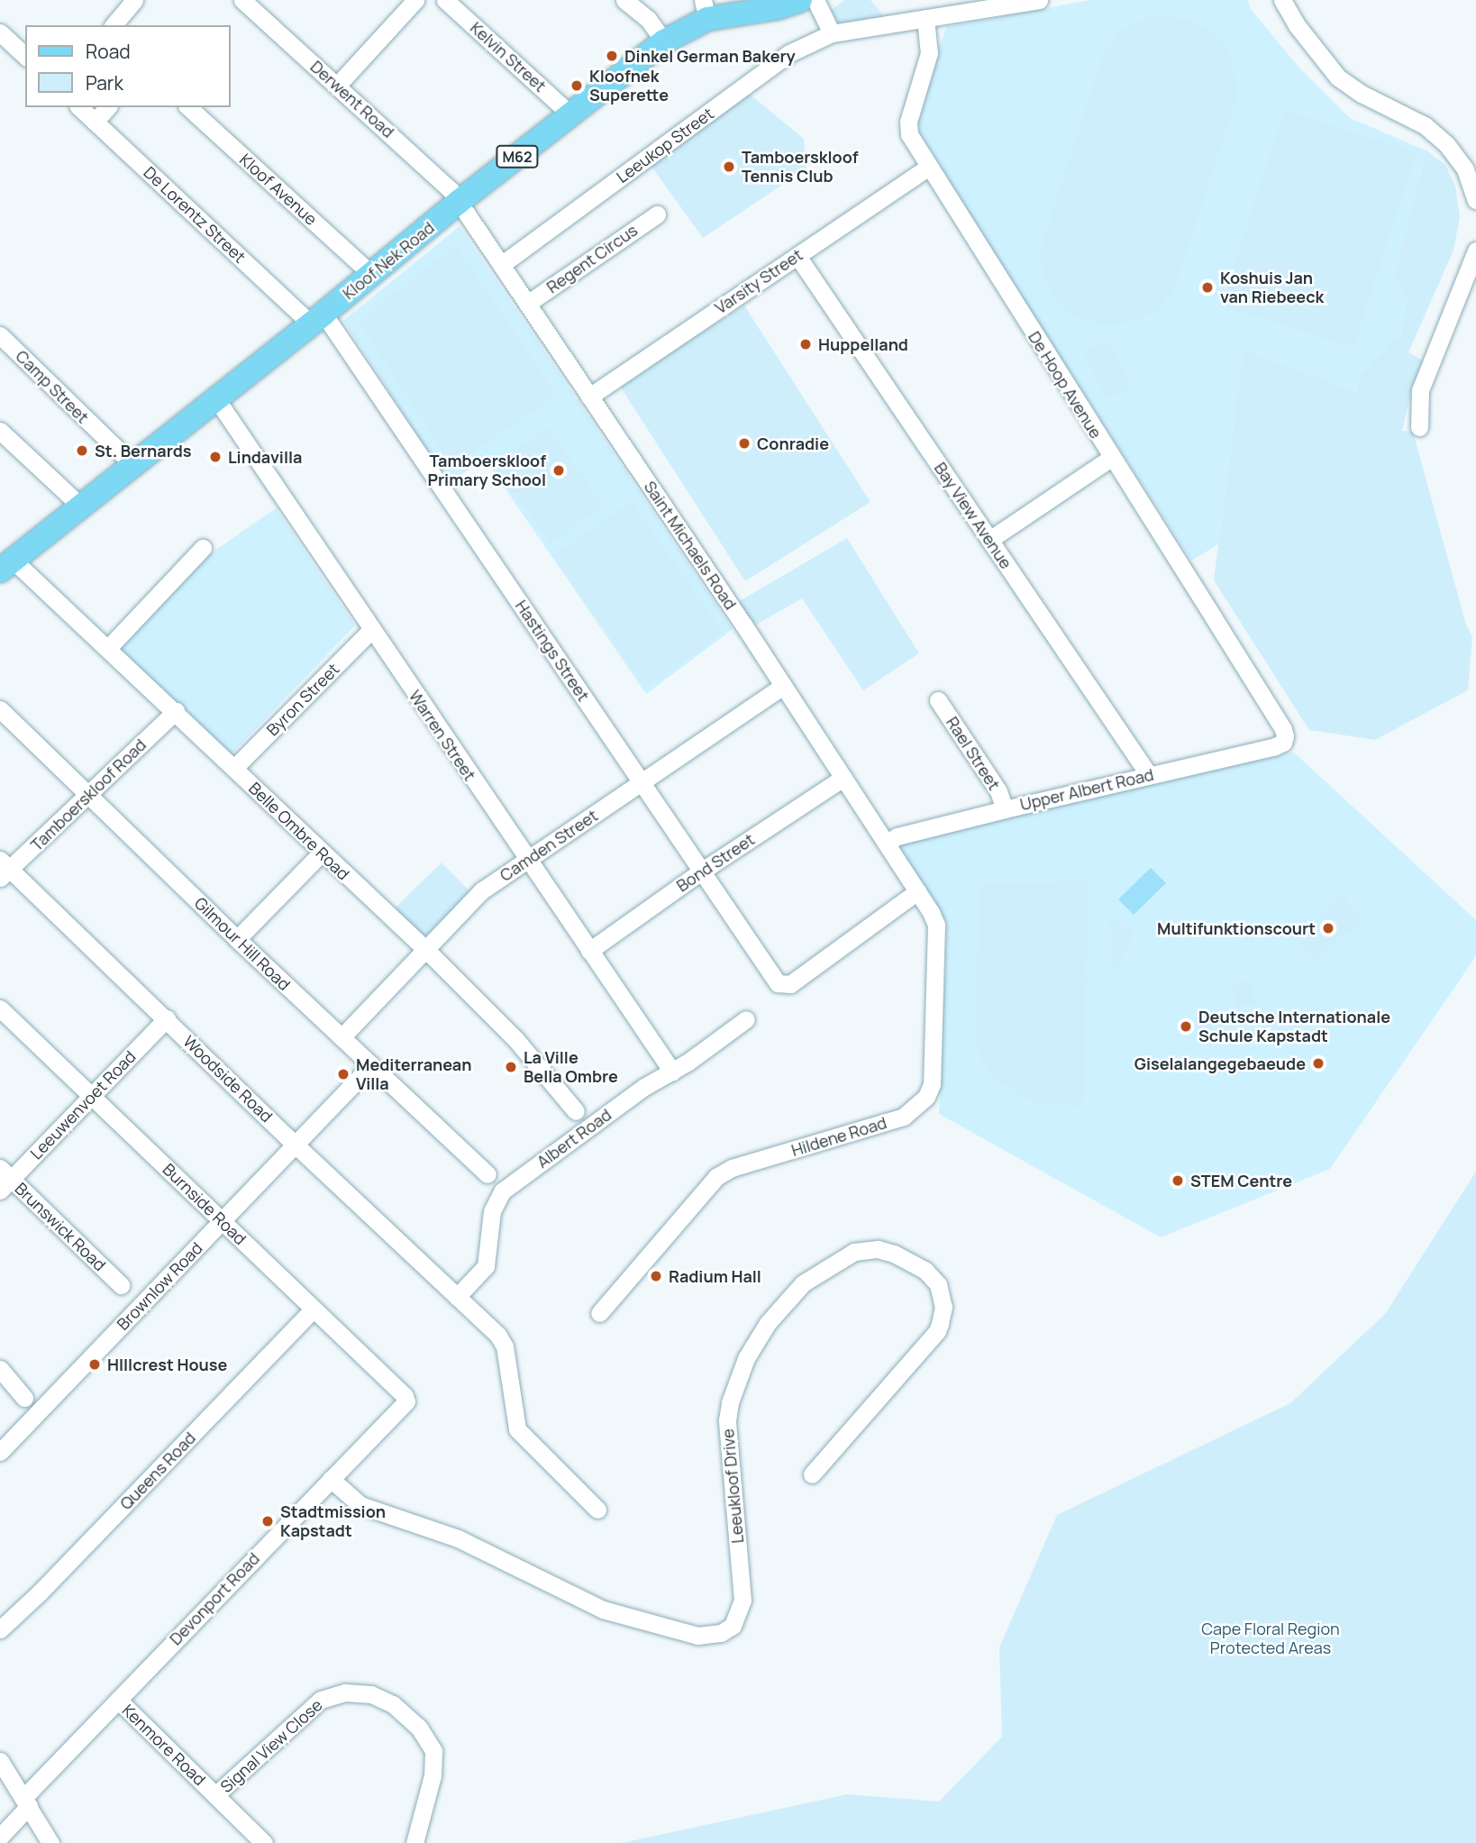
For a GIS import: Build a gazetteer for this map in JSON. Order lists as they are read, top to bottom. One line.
{"streets":{"main road":["M62","Kloof Nek Road"],"street":["Kelvin Street","Derwent Road","Leeukop Street","Kloof Avenue","De Lorentz Street","Regent Circus","Varsity Street","De Hoop Avenue","Camp Street","Bay View Avenue","Saint Michaels Road","Hastings Street","Byron Street","Warren Street","Rael Street","Upper Albert Road","Tamboerskloof Road","Belle Ombre Road","Camden Street","Bond Street","Gilmour Hill Road","Woodside Road","Leeuwenvoet Road","Hildene Road","Albert Road","Burnside Road","Brunswick Road","Brownlow Road","Queens Road","Leeukloof Drive","Devonport Road","Kenmore Road","Signal View Close"]},"crossings":[["Kelvin Street","Kloof Nek Road"],["Derwent Road","Kloof Nek Road"],["Derwent Road","Saint Michaels Road"],["Leeukop Street","De Hoop Avenue"],["Leeukop Street","Saint Michaels Road"],["Kloof Avenue","Kloof Nek Road"],["De Lorentz Street","Kloof Nek Road"],["De Lorentz Street","Hastings Street"],["Regent Circus","Saint Michaels Road"],["Kloof Nek Road","Camp Street"],["Kloof Nek Road","Saint Michaels Road"],["Kloof Nek Road","Hastings Street"],["Kloof Nek Road","Warren Street"],["Kloof Nek Road","Belle Ombre Road"],["Varsity Street","De Hoop Avenue"],["Varsity Street","Bay View Avenue"],["Varsity Street","Saint Michaels Road"],["De Hoop Avenue","Upper Albert Road"],["Bay View Avenue","Upper Albert Road"],["Saint Michaels Road","Hastings Street"],["Saint Michaels Road","Upper Albert Road"],["Saint Michaels Road","Camden Street"],["Saint Michaels Road","Bond Street"],["Saint Michaels Road","Hildene Road"],["Hastings Street","Camden Street"],["Hastings Street","Bond Street"],["Hastings Street","Hildene Road"],["Byron Street","Warren Street"],["Byron Street","Belle Ombre Road"],["Warren Street","Camden Street"],["Warren Street","Bond Street"],["Warren Street","Albert Road"],["Rael Street","Upper Albert Road"],["Tamboerskloof Road","Belle Ombre Road"],["Tamboerskloof Road","Gilmour Hill Road"],["Tamboerskloof Road","Woodside Road"],["Belle Ombre Road","Camden Street"],["Camden Street","Gilmour Hill Road"],["Gilmour Hill Road","Brownlow Road"],["Woodside Road","Leeuwenvoet Road"],["Woodside Road","Albert Road"],["Woodside Road","Brownlow Road"],["Leeuwenvoet Road","Burnside Road"],["Leeuwenvoet Road","Brunswick Road"],["Burnside Road","Brownlow Road"],["Burnside Road","Queens Road"],["Burnside Road","Devonport Road"],["Leeukloof Drive","Devonport Road"],["Devonport Road","Kenmore Road"],["Kenmore Road","Signal View Close"]],"parks":["Cape Floral Region Protected Areas"],"places":["Dinkel German Bakery","Kloofnek Superette","Tamboerskloof Tennis Club","Koshuis Jan van Riebeeck","Huppelland","Conradie","St. Bernards","Lindavilla","Tamboerskloof Primary School","Multifunktionscourt","Deutsche Internationale Schule Kapstadt","Giselalangegebaeude","La Ville Bella Ombre","Mediterranean Villa","STEM Centre","Radium Hall","HIllcrest House","Stadtmission Kapstadt"],"legend":["Road","Park"]}
